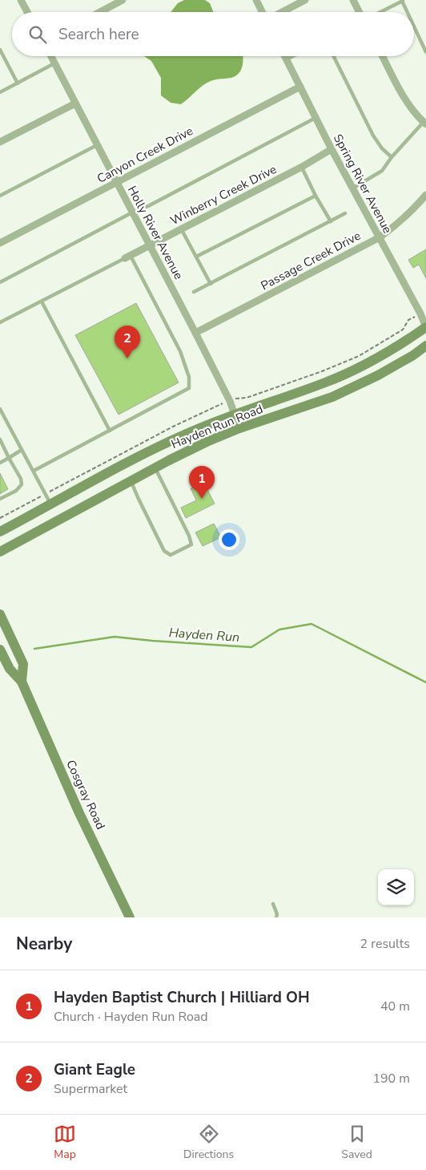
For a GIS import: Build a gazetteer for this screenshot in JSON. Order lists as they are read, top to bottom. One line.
{"streets":{"main road":["Hayden Run Road","Cosgray Road"],"street":["Canyon Creek Drive","Spring River Avenue","Winberry Creek Drive","Holly River Avenue","Passage Creek Drive"]},"crossings":[["Canyon Creek Drive","Spring River Avenue"],["Canyon Creek Drive","Holly River Avenue"],["Spring River Avenue","Winberry Creek Drive"],["Spring River Avenue","Passage Creek Drive"],["Spring River Avenue","Hayden Run Road"],["Winberry Creek Drive","Holly River Avenue"],["Holly River Avenue","Passage Creek Drive"],["Holly River Avenue","Hayden Run Road"]],"water":["Hayden Run"],"page":{"search":"Search here","pins":["2","1"],"heading":["Nearby","2 results"],"list":[{"mark":"1","name":"Hayden Baptist Church | Hilliard OH","note":"Church · Hayden Run Road","value":"40 m"},{"mark":"2","name":"Giant Eagle","note":"Supermarket","value":"190 m"}],"nav":["Map","Directions","Saved"]}}
